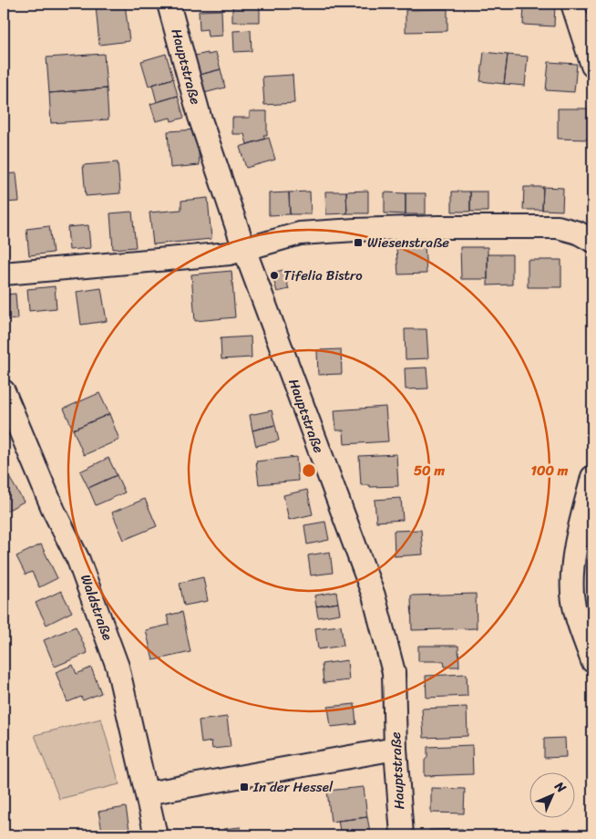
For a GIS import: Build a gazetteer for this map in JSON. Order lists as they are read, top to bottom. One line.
{"streets":{"street":["Hauptstraße","Waldstraße"]},"places":{"transit":["Wiesenstraße","In der Hessel"],"other":["Tifelia Bistro"]},"north":"top right","rings":["50 m","100 m"]}
